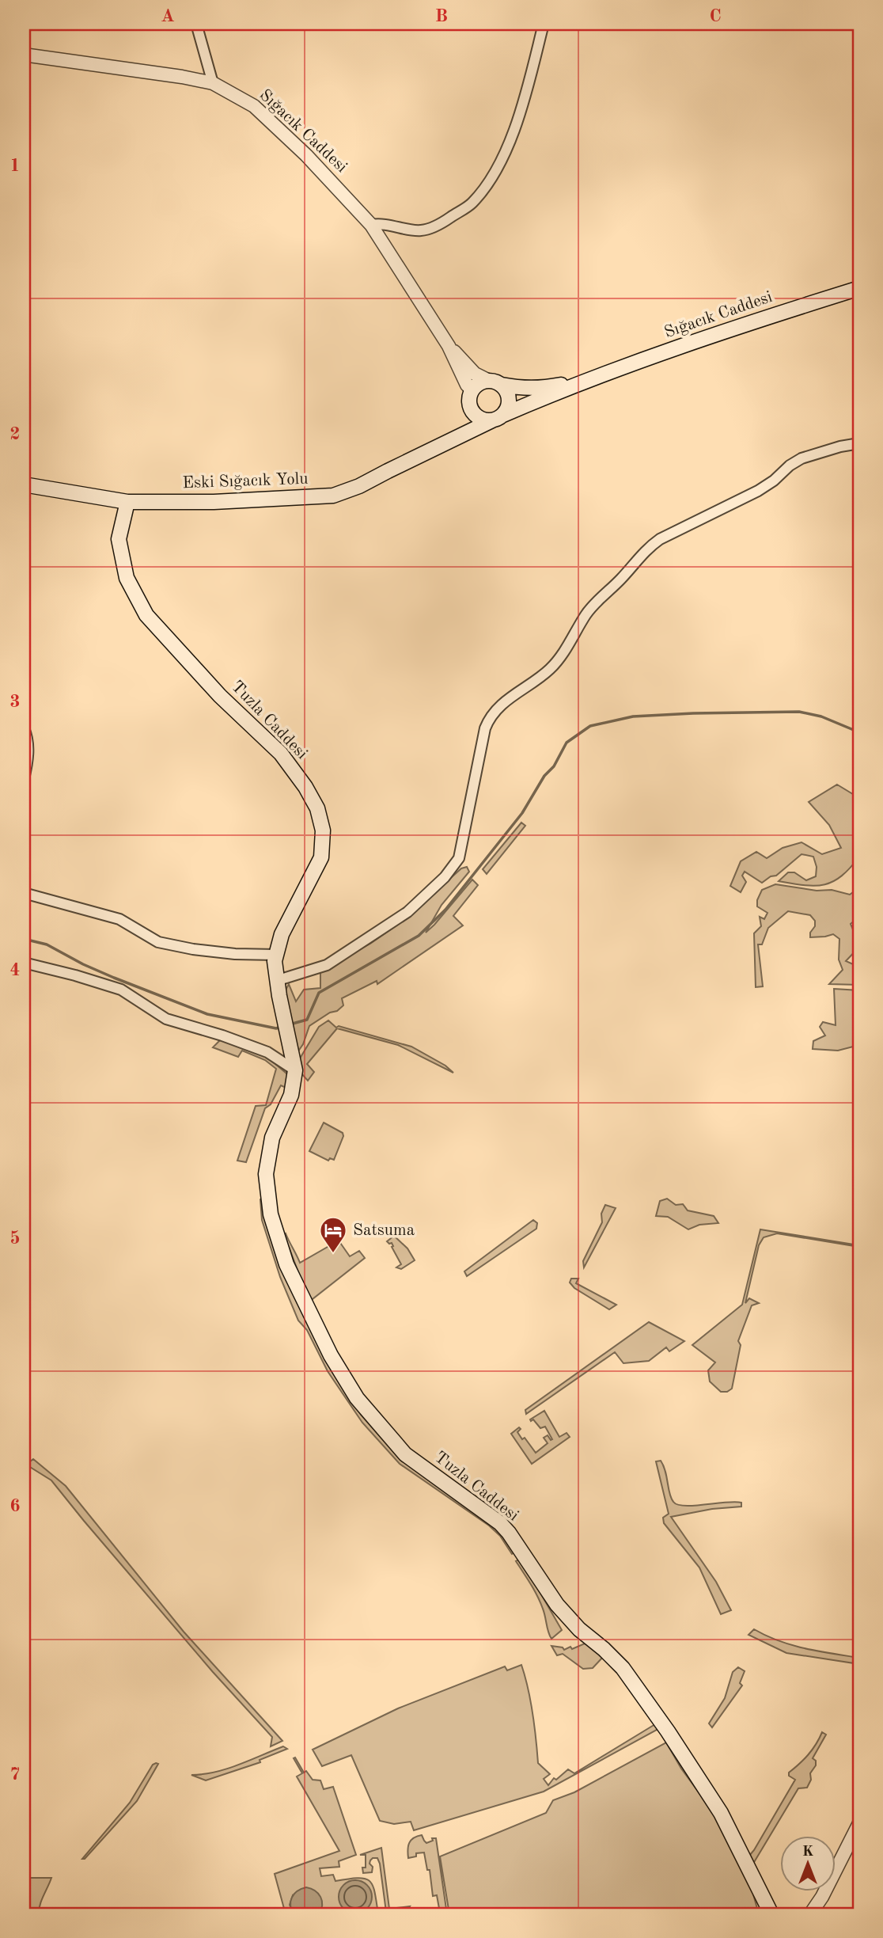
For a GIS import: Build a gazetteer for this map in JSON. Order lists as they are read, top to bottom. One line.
{"streets":{"main road":["Sığacık Caddesi","Eski Sığacık Yolu","Tuzla Caddesi"]},"crossings":[["Sığacık Caddesi","Eski Sığacık Yolu"],["Eski Sığacık Yolu","Tuzla Caddesi"]],"places":{"hotel":["Satsuma"]},"north":"top","grid":{"columns":["A","B","C"],"rows":["1","2","3","4","5","6","7"]}}
